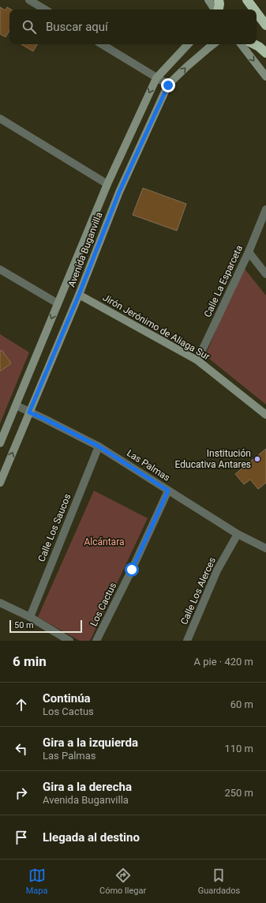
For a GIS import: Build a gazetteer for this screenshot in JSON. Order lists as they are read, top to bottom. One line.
{"streets":{"street":["Avenida Buganvilla","Calle La Esparceta","Jirón Jerónimo de Aliaga Sur","Las Palmas","Calle Los Saucos","Calle Los Alerces","Los Cactus"]},"crossings":[["Avenida Buganvilla","Jirón Jerónimo de Aliaga Sur"],["Avenida Buganvilla","Las Palmas"],["Calle La Esparceta","Jirón Jerónimo de Aliaga Sur"],["Las Palmas","Calle Los Saucos"],["Las Palmas","Calle Los Alerces"],["Las Palmas","Los Cactus"]],"parks":["Alcántara"],"places":["Institución Educativa Antares"],"scale_bar":"50 m","page":{"search":"Buscar aquí","scale":"50 m","heading":["6 min","A pie · 420 m"],"list":[["Continúa","Los Cactus","60 m"],["Gira a la izquierda","Las Palmas","110 m"],["Gira a la derecha","Avenida Buganvilla","250 m"],"Llegada al destino"],"nav":["Mapa","Cómo llegar","Guardados"]}}
